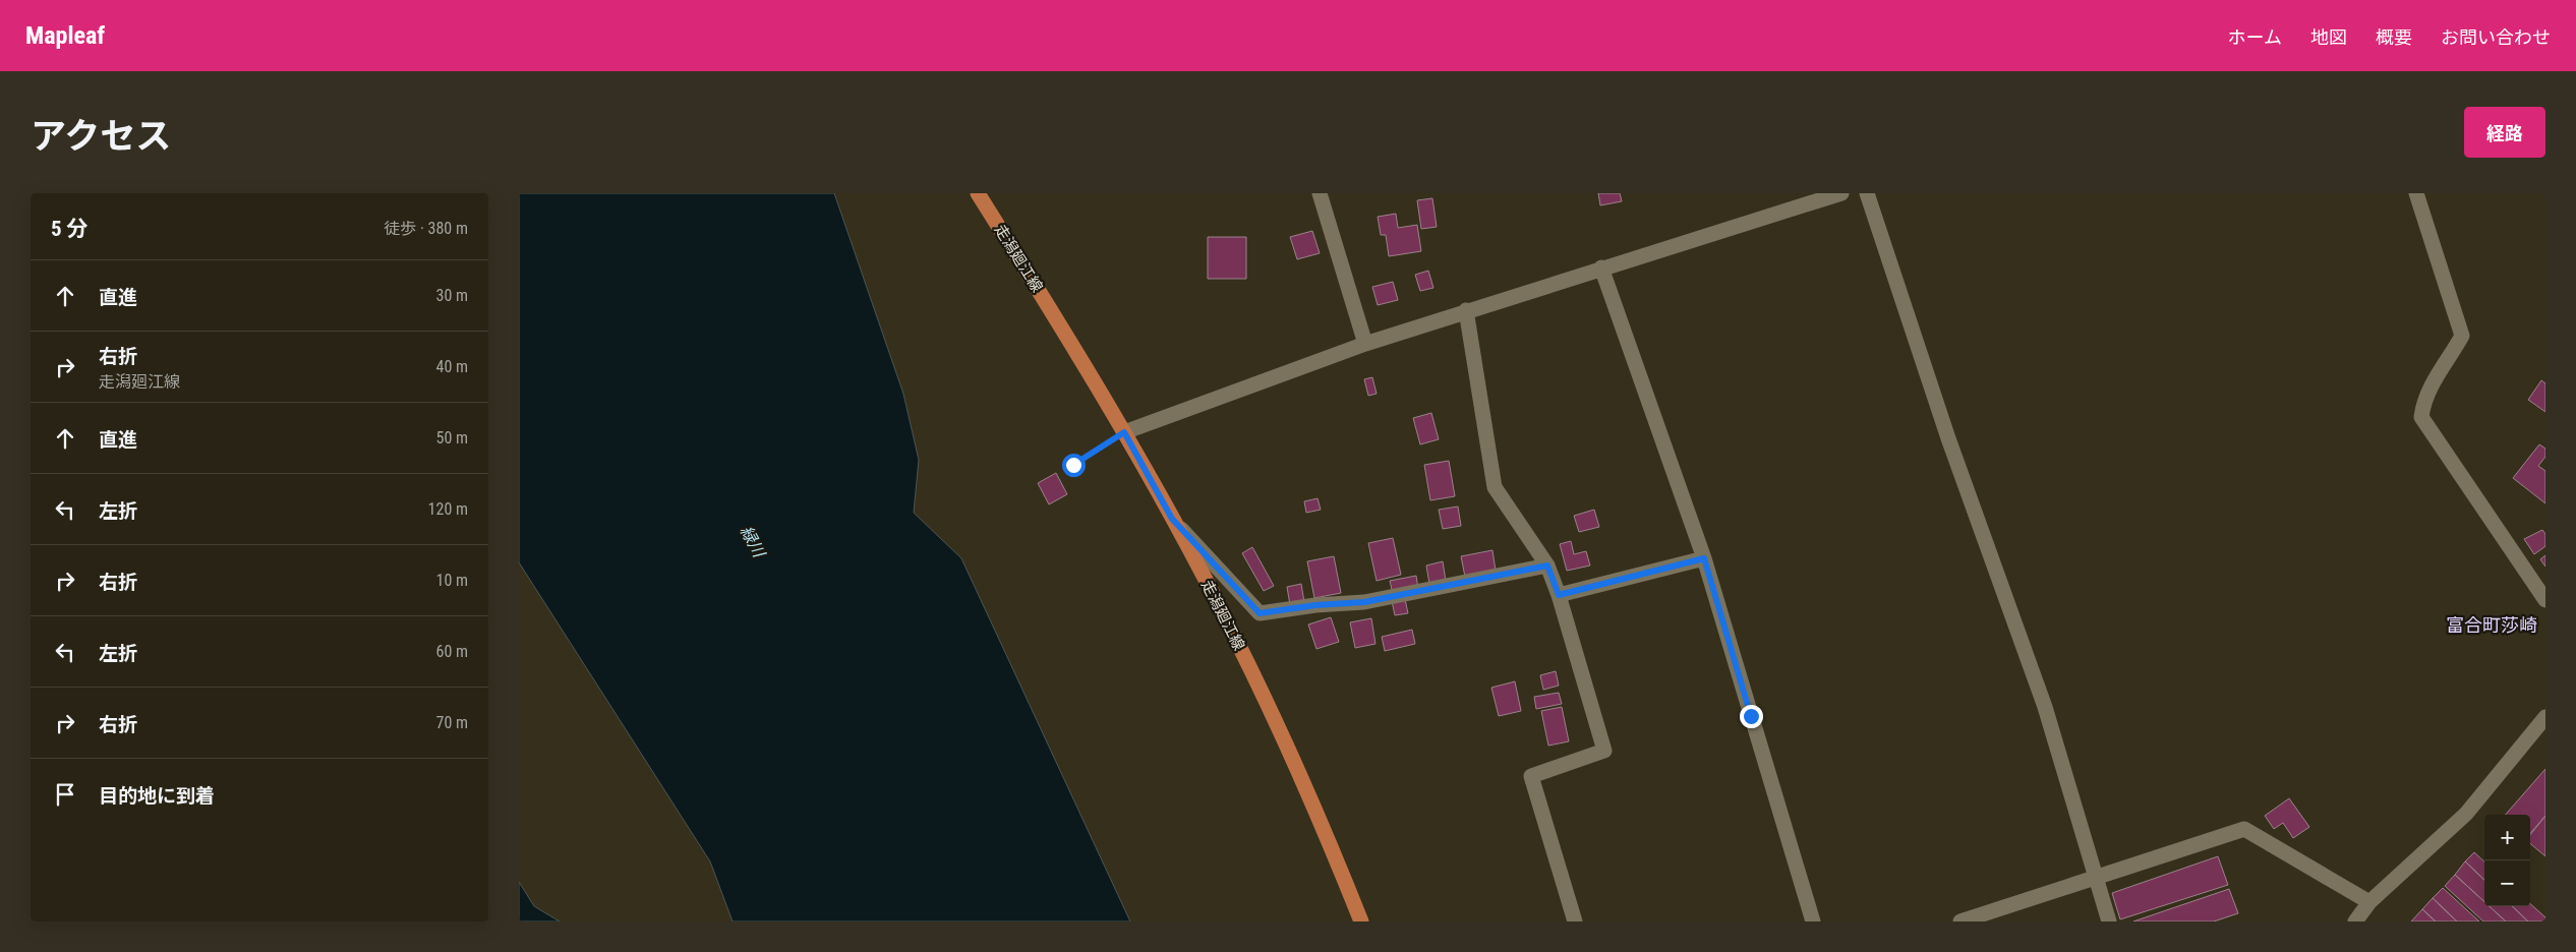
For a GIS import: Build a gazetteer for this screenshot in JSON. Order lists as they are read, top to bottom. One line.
{"streets":{"main road":["走潟廻江線"]},"districts":["富合町莎崎"],"water":["緑川"],"page":{"header":"Mapleaf","nav":["ホーム","地図","概要","お問い合わせ"],"title":"アクセス","buttons":"経路","heading":["5 分","徒歩 · 380 m"],"list":[["直進","30 m"],["右折","走潟廻江線","40 m"],["直進","50 m"],["左折","120 m"],["右折","10 m"],["左折","60 m"],["右折","70 m"],"目的地に到着"],"map_buttons":["+","−"]}}
